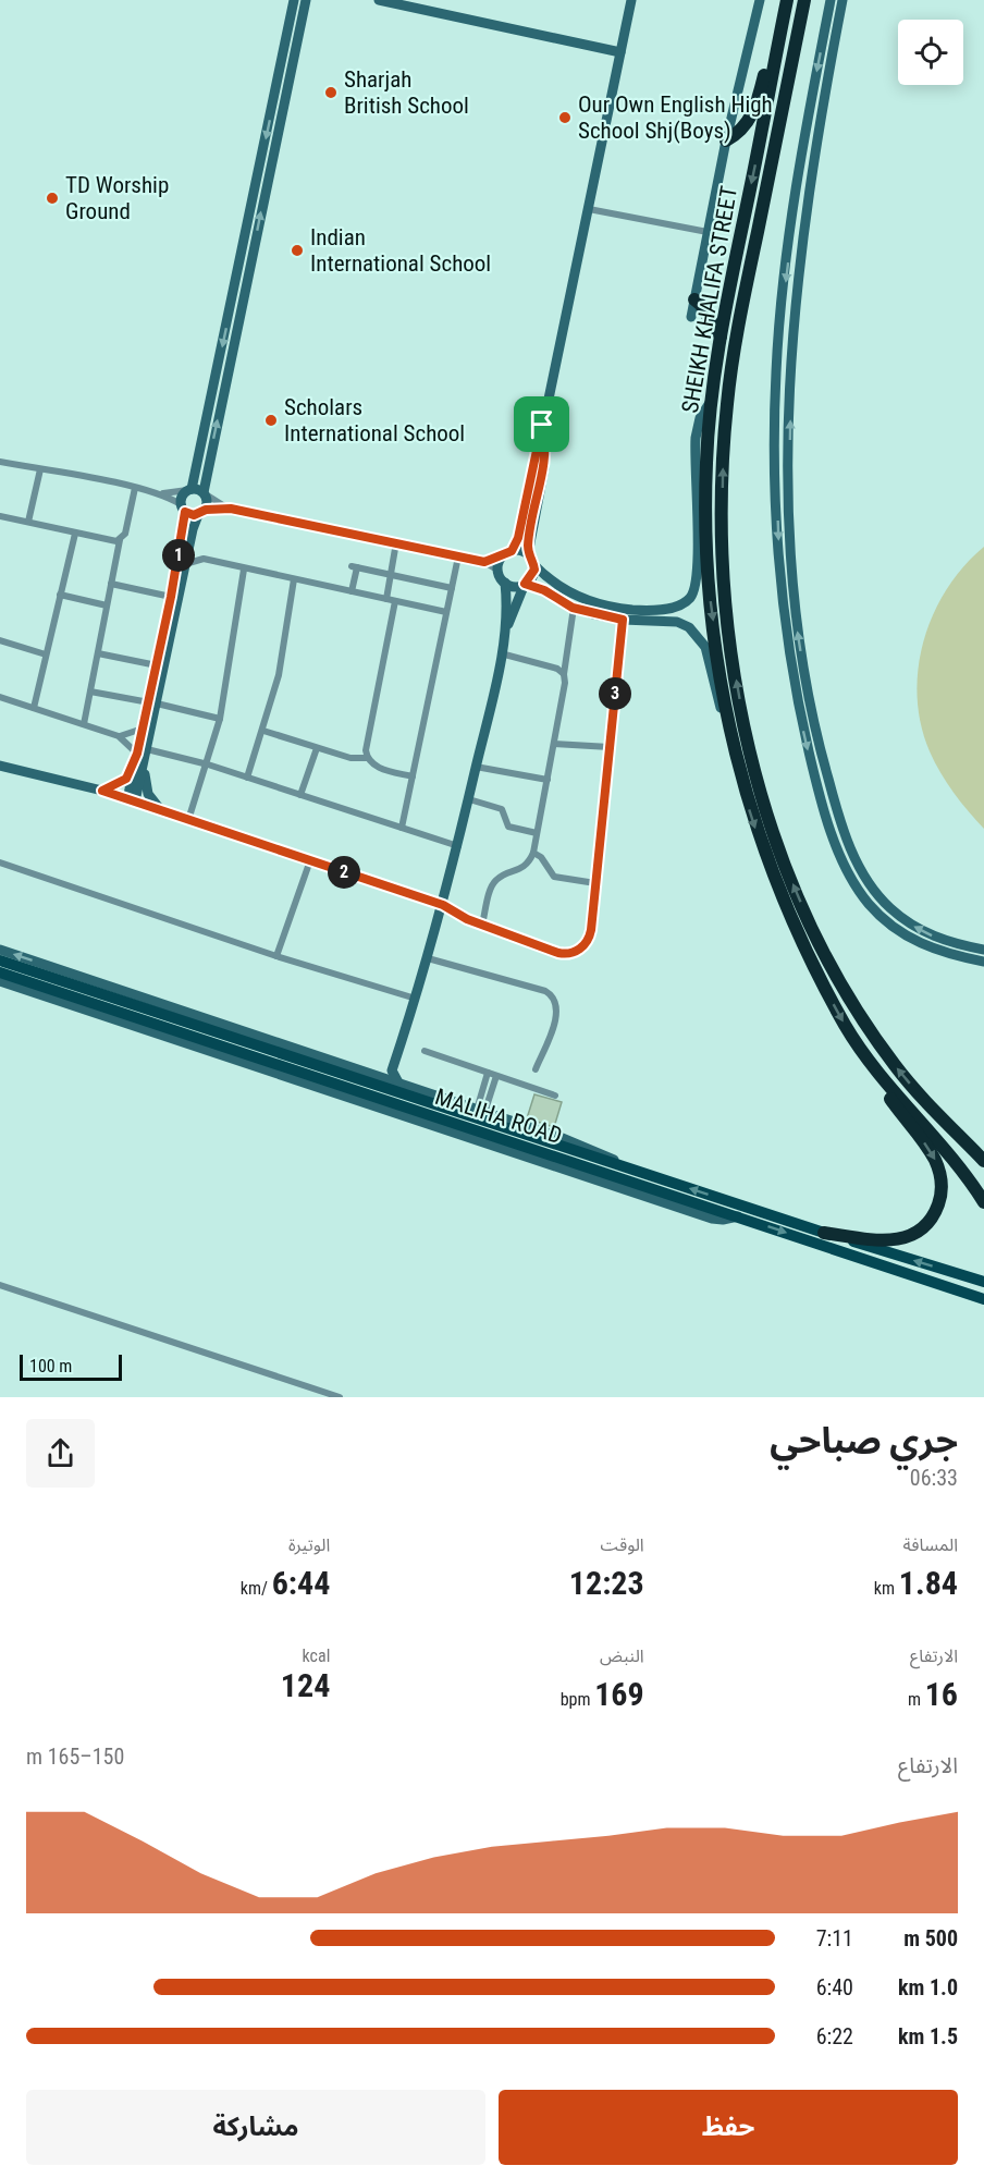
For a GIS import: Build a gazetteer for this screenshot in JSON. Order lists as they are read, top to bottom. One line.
{"streets":{"highway":["SHEIKH KHALIFA STREET"],"main road":["MALIHA ROAD"]},"places":["Sharjah British School","Our Own English High School Shj(Boys)","TD Worship Ground","Indian International School","Scholars International School"],"scale_bar":"100 m","page":{"pins":["1","3","2"],"scale":"100 m","heading":["جري صباحي","06:33"],"stats":[["المسافة","1.84 km"],["الوقت","12:23"],["الوتيرة","6:44 /km"],["الارتفاع","16 m"],["النبض","169 bpm"],["kcal","124"]],"chart":["الارتفاع","150–165 m"],"list":[{"name":"500 m","note":"7:11"},{"name":"1.0 km","note":"6:40"},{"name":"1.5 km","note":"6:22"}],"buttons":["حفظ","مشاركة"]}}
